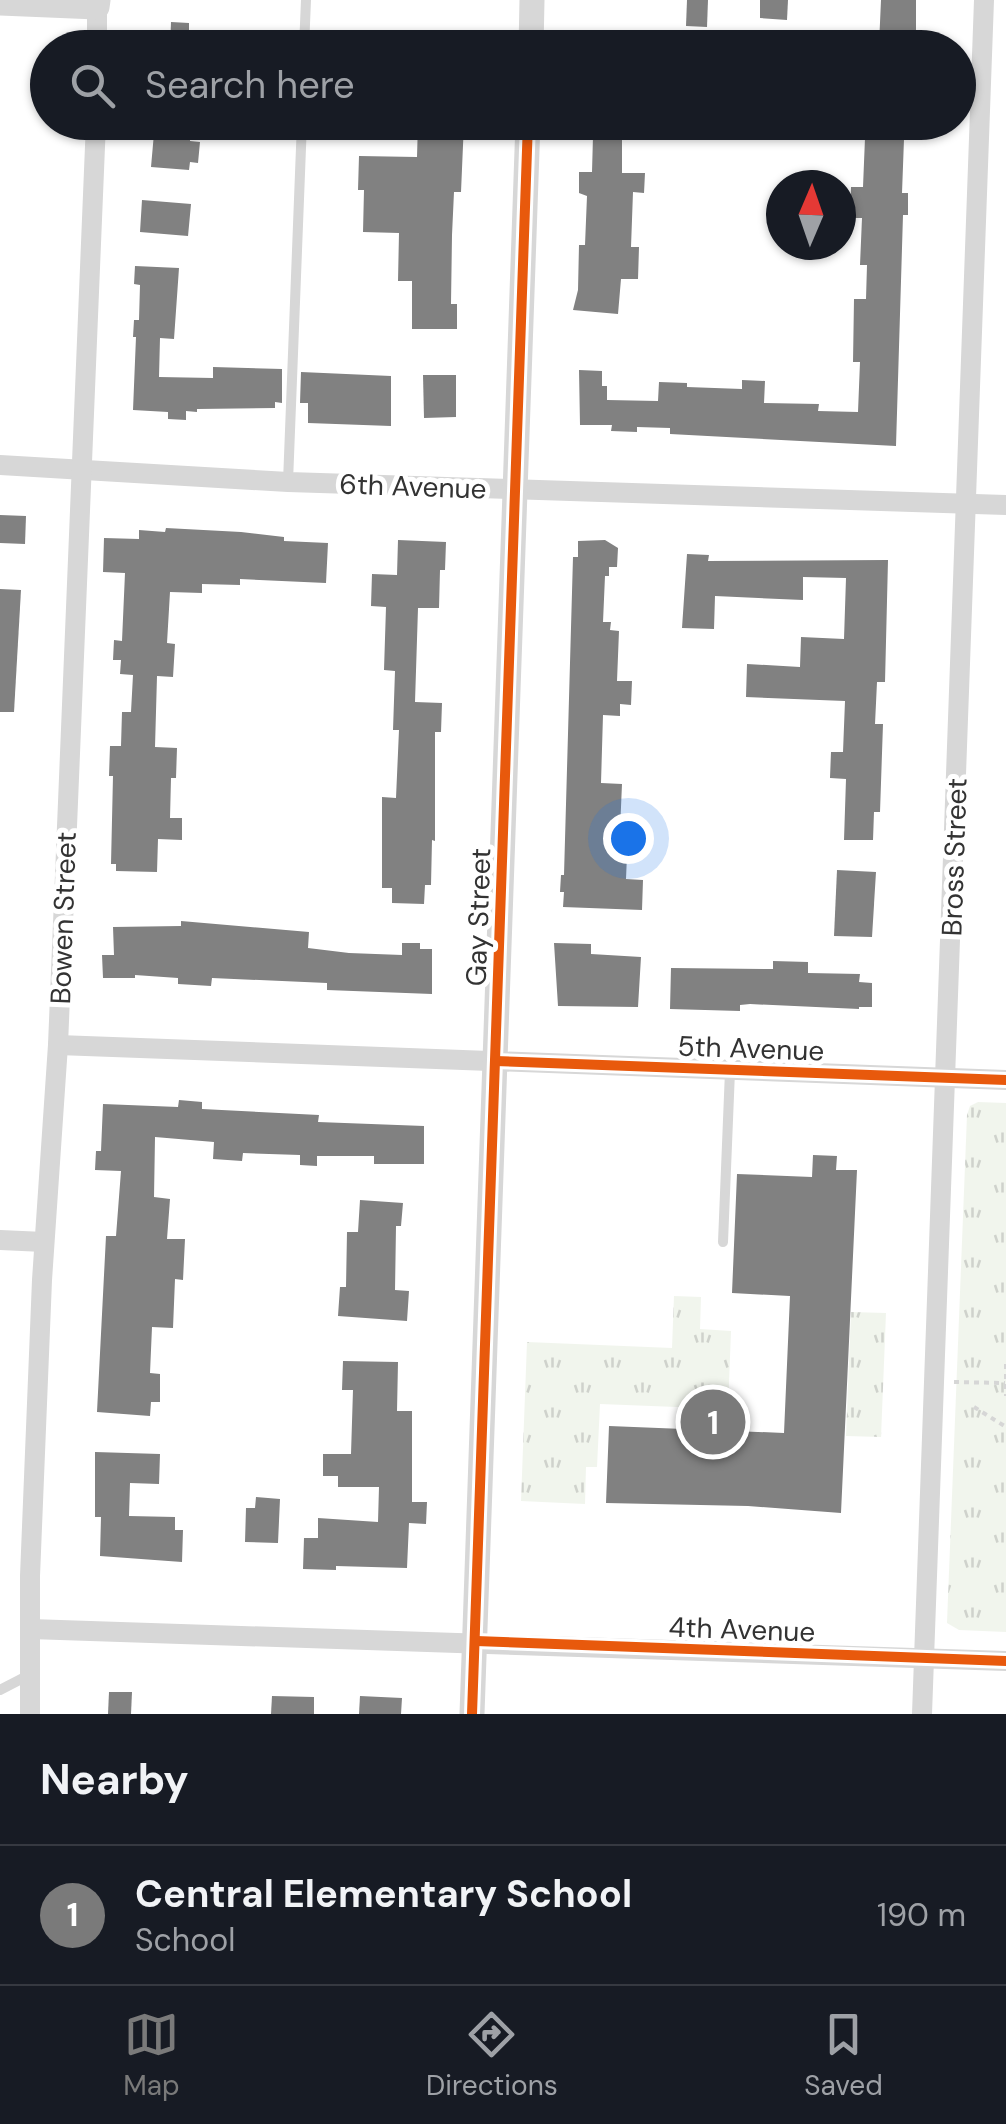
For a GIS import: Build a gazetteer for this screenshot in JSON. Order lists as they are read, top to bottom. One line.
{"streets":{"street":["6th Avenue","Bross Street","Gay Street","Bowen Street","5th Avenue","4th Avenue"]},"crossings":[["6th Avenue","Bross Street"],["6th Avenue","Gay Street"],["6th Avenue","Bowen Street"],["Bross Street","5th Avenue"],["Bross Street","4th Avenue"],["Gay Street","5th Avenue"],["Gay Street","4th Avenue"],["Bowen Street","5th Avenue"],["Bowen Street","4th Avenue"]],"north":"top","page":{"search":"Search here","pins":"1","heading":"Nearby","list":[{"mark":"1","name":"Central Elementary School","note":"School","value":"190 m"}],"nav":["Map","Directions","Saved"]}}
